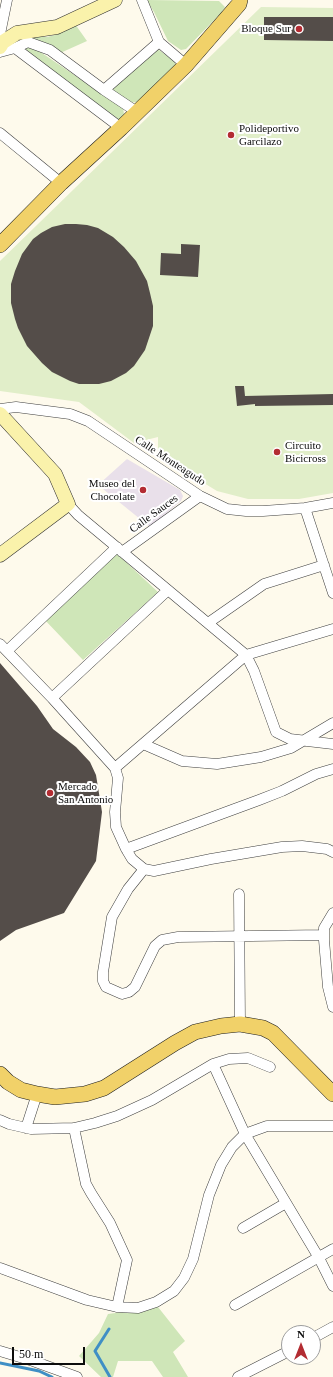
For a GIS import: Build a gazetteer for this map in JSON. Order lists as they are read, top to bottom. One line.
{"streets":{"street":["Calle Monteagudo","Calle Sauces"]},"crossings":[["Calle Monteagudo","Calle Sauces"]],"places":["Bloque Sur","Polideportivo Garcilazo","Circuito Bicicross","Museo del Chocolate","Mercado San Antonio"],"scale_bar":"50 m","north":"top"}
